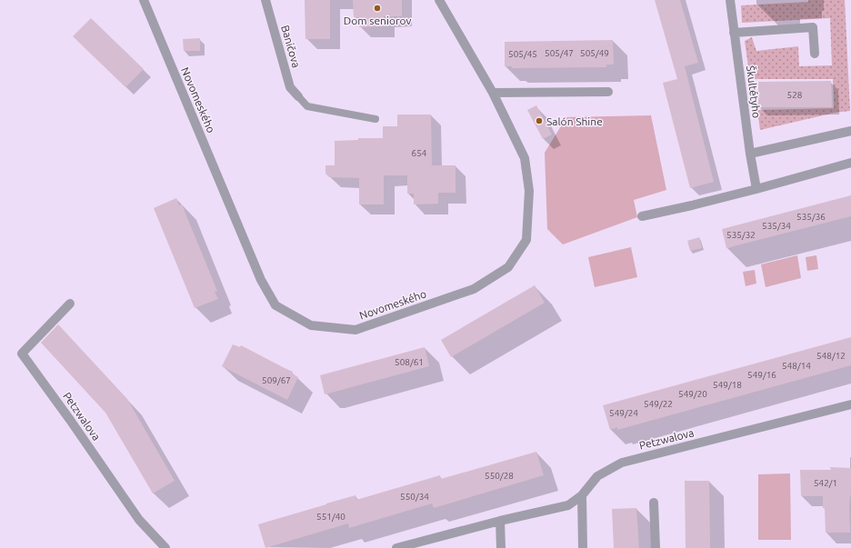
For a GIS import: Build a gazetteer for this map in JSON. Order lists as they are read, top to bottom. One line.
{"streets":{"street":["Baničova","Škultétyho","Novomeského","Petzwalova"]},"places":["Dom seniorov","Salón Shine"],"house_numbers":["505/47","505/49","505/45","528","654","535/36","535/34","535/32","548/12","508/61","548/14","549/16","509/67","549/18","549/20","549/22","549/24","550/28","542/1","550/34","551/40"]}
